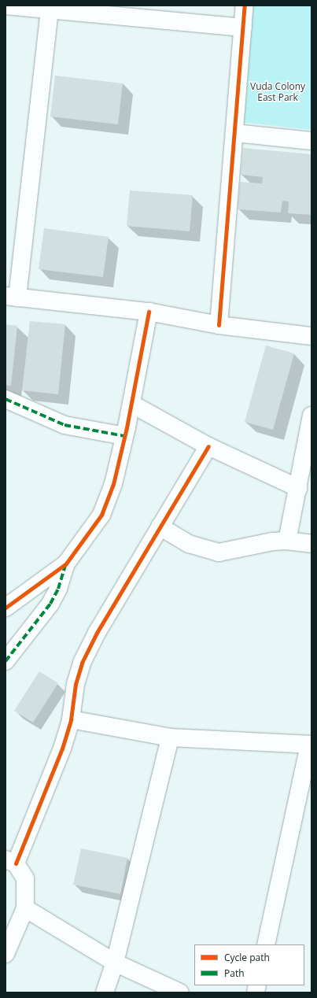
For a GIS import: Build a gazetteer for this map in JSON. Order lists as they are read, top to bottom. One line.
{"parks":["Vuda Colony East Park"],"legend":["Cycle path","Path"]}
